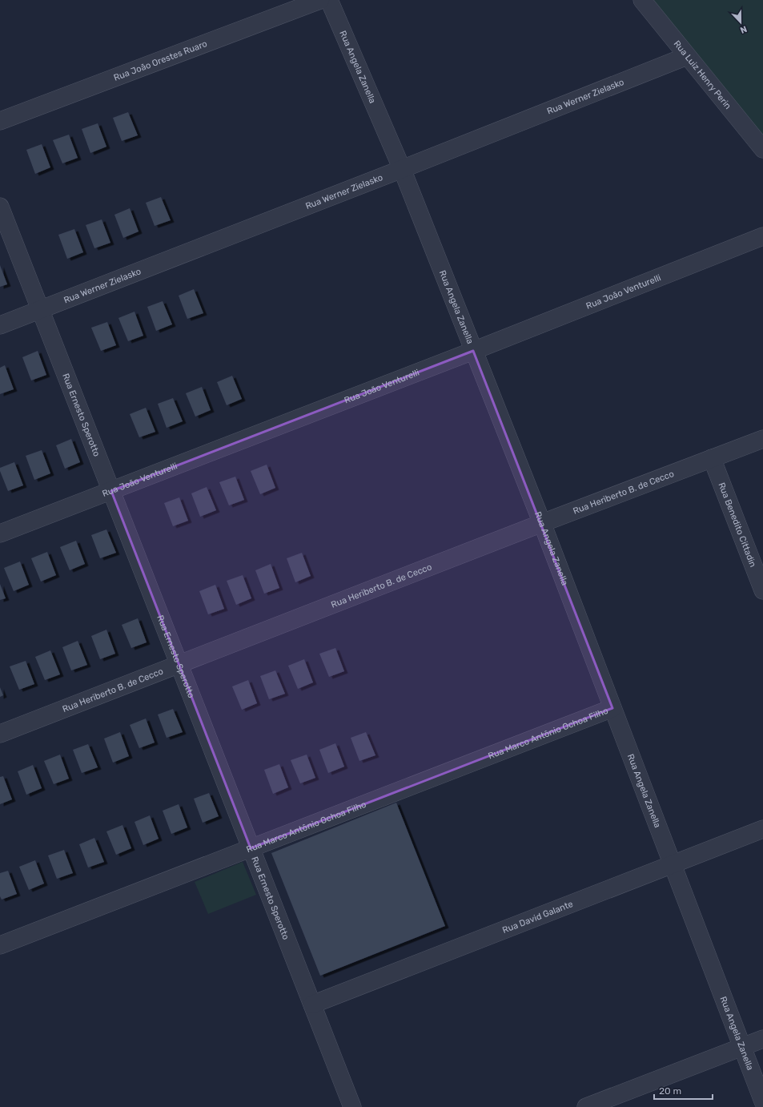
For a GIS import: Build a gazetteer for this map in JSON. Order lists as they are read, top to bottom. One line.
{"streets":{"street":["Rua João Orestes Ruaro","Rua Angela Zanella","Rua Luiz Henry Perin","Rua Werner Zielasko","Rua João Venturelli","Rua Ernesto Sperotto","Rua Heriberto B. de Cecco","Rua Benedito Cittadin","Rua Marco Antônio Ochoa Filho","Rua David Galante"]},"crossings":[["Rua Angela Zanella","Rua Werner Zielasko"],["Rua Angela Zanella","Rua João Venturelli"],["Rua Angela Zanella","Rua Heriberto B. de Cecco"],["Rua Angela Zanella","Rua Marco Antônio Ochoa Filho"],["Rua Angela Zanella","Rua David Galante"],["Rua Luiz Henry Perin","Rua Werner Zielasko"],["Rua Werner Zielasko","Rua Ernesto Sperotto"],["Rua João Venturelli","Rua Ernesto Sperotto"],["Rua Ernesto Sperotto","Rua Heriberto B. de Cecco"],["Rua Ernesto Sperotto","Rua Marco Antônio Ochoa Filho"],["Rua Ernesto Sperotto","Rua David Galante"],["Rua Heriberto B. de Cecco","Rua Benedito Cittadin"]],"scale_bar":"20 m","north":"bottom"}
